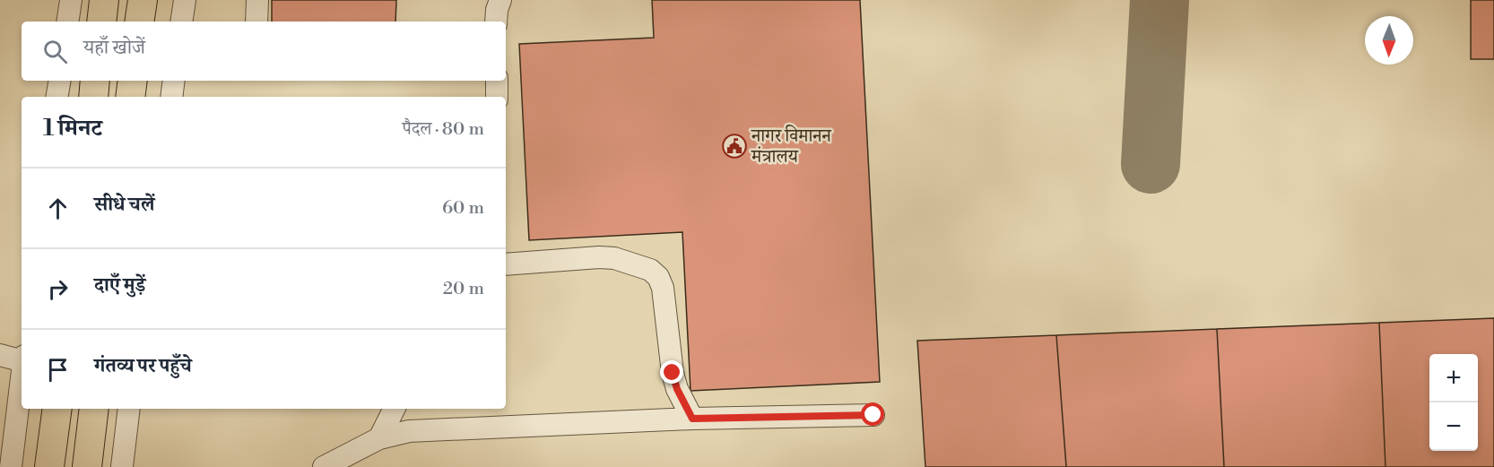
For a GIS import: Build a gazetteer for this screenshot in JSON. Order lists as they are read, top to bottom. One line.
{"places":{"public building":["नागर विमानन मंत्रालय"]},"north":"bottom","page":{"search":"यहाँ खोजें","heading":["1 मिनट","पैदल · 80 m"],"list":[["सीधे चलें","60 m"],["दाएँ मुड़ें","20 m"],"गंतव्य पर पहुँचे"],"map_buttons":["+","−"]}}
